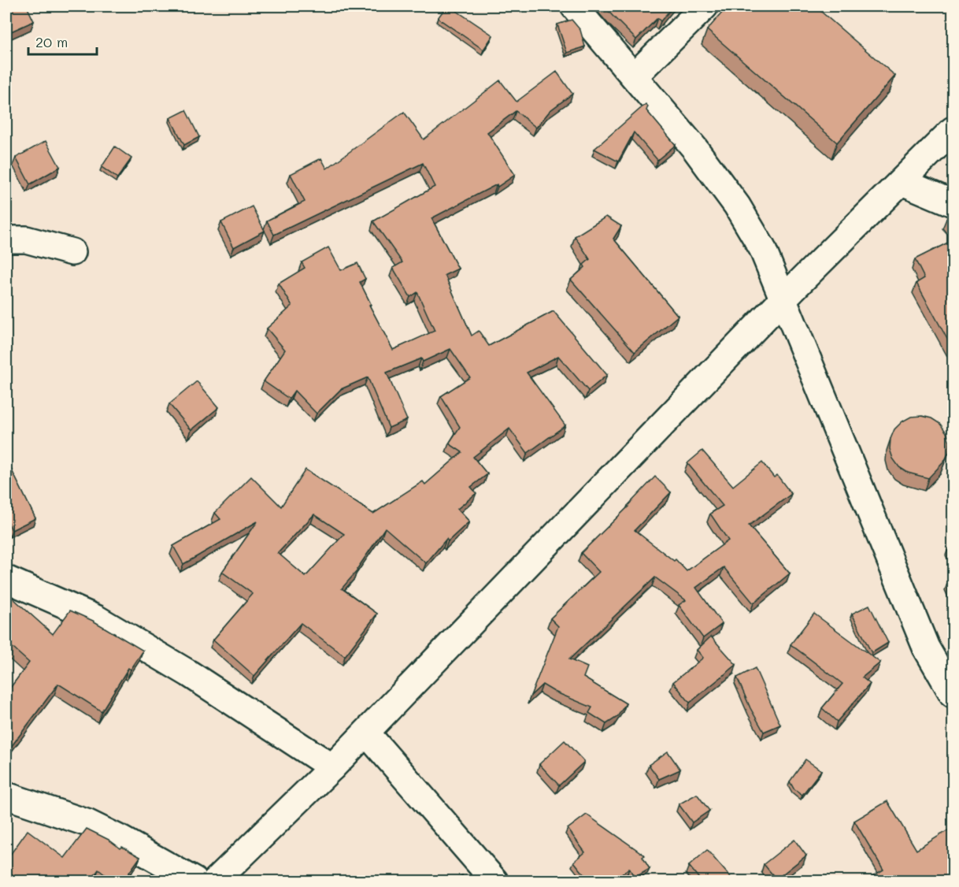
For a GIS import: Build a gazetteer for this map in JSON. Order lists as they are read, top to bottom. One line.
{"scale_bar":"20 m"}
